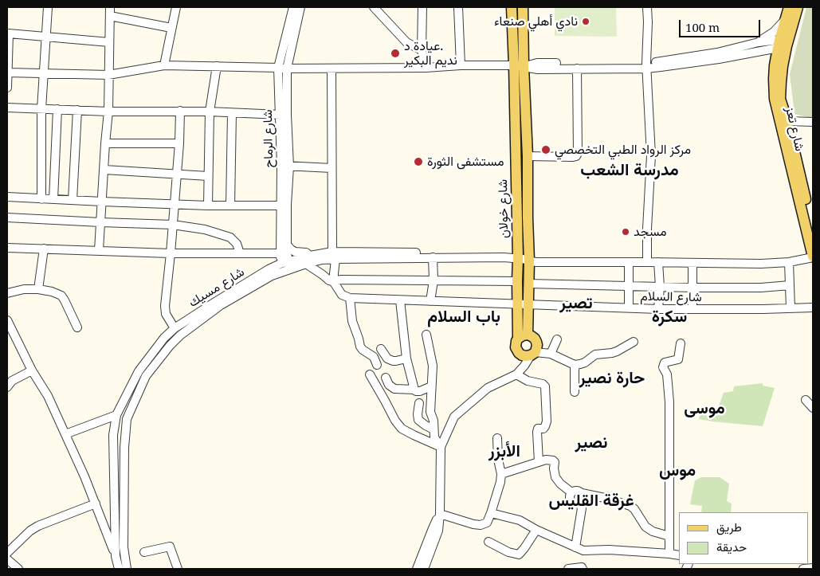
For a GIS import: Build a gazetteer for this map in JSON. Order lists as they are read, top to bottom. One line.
{"streets":{"main road":["شارع تعز","شارع خولان"],"street":["شارع الرماح","شارع مسيك","شارع السلام"]},"crossings":[["شارع الرماح","شارع مسيك"],["شارع خولان","شارع مسيك"],["شارع خولان","شارع السلام"]],"districts":["مدرسة الشعب","تصير","باب السلام","سكرة","حارة نصير","موسى","نصير","الأبزر","موس","غرقة القليس"],"places":["نادي أهلي صنعاء","عيادة د. نديم البكير","مركز الرواد الطبي التخصصي","مستشفى الثورة","مسجد"],"legend":["طريق","حديقة"],"scale_bar":"100 m"}
